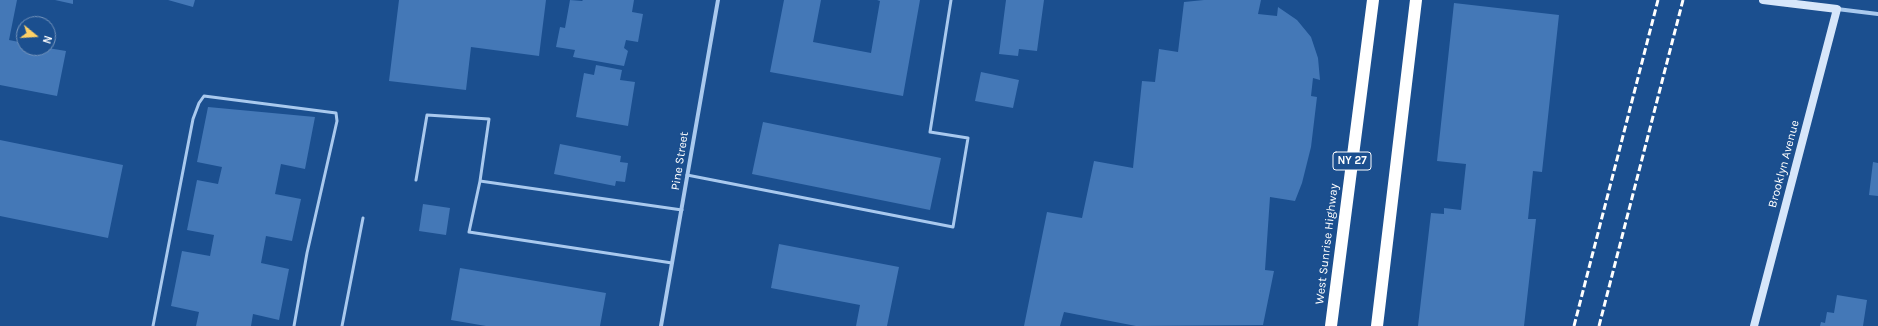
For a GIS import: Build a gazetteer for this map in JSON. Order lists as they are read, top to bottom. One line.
{"streets":{"highway":["NY 27","West Sunrise Highway"],"street":["Pine Street","Brooklyn Avenue"]},"north":"right"}
